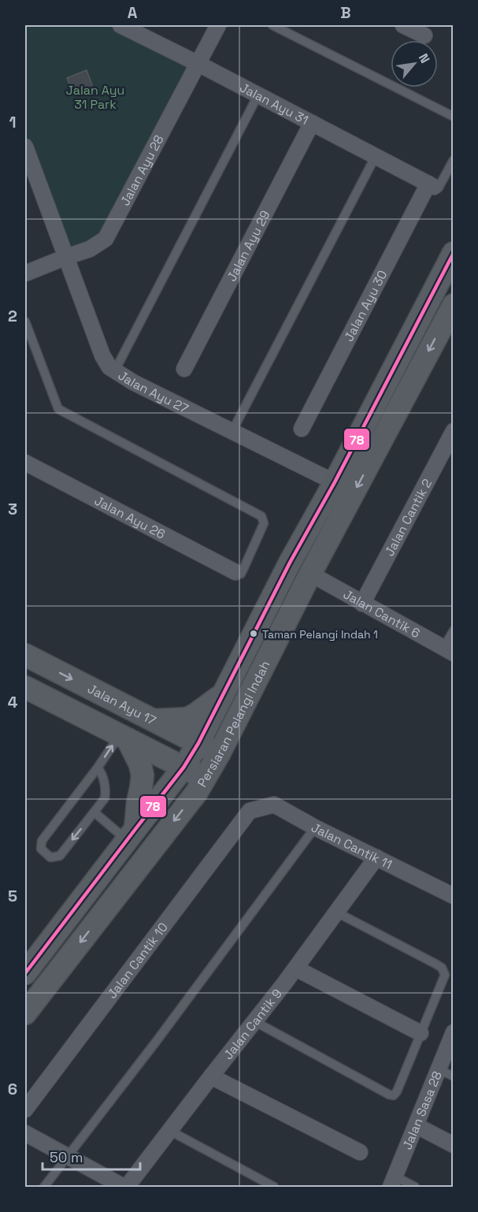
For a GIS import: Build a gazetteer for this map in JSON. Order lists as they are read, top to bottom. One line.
{"streets":{"main road":["Jalan Ayu 17","Persiaran Pelangi Indah"],"street":["Jalan Ayu 31","Jalan Ayu 28","Jalan Ayu 29","Jalan Ayu 30","Jalan Ayu 27","Jalan Ayu 26","Jalan Cantik 2","Jalan Cantik 6","Jalan Cantik 11","Jalan Cantik 10","Jalan Cantik 9","Jalan Sasa 28"]},"crossings":[["Jalan Ayu 31","Jalan Ayu 28"],["Jalan Ayu 31","Jalan Ayu 29"],["Jalan Ayu 31","Jalan Ayu 30"],["Jalan Ayu 28","Jalan Ayu 27"],["Jalan Ayu 27","Persiaran Pelangi Indah"],["Jalan Cantik 2","Jalan Cantik 6"],["Jalan Cantik 6","Persiaran Pelangi Indah"],["Jalan Ayu 17","Persiaran Pelangi Indah"],["Jalan Cantik 11","Jalan Cantik 10"],["Jalan Cantik 11","Jalan Cantik 9"]],"parks":["Jalan Ayu 31 Park"],"places":["Taman Pelangi Indah 1"],"lines":["transit line 78"],"scale_bar":"50 m","north":"top right","grid":{"columns":["A","B"],"rows":["1","2","3","4","5","6"]}}
